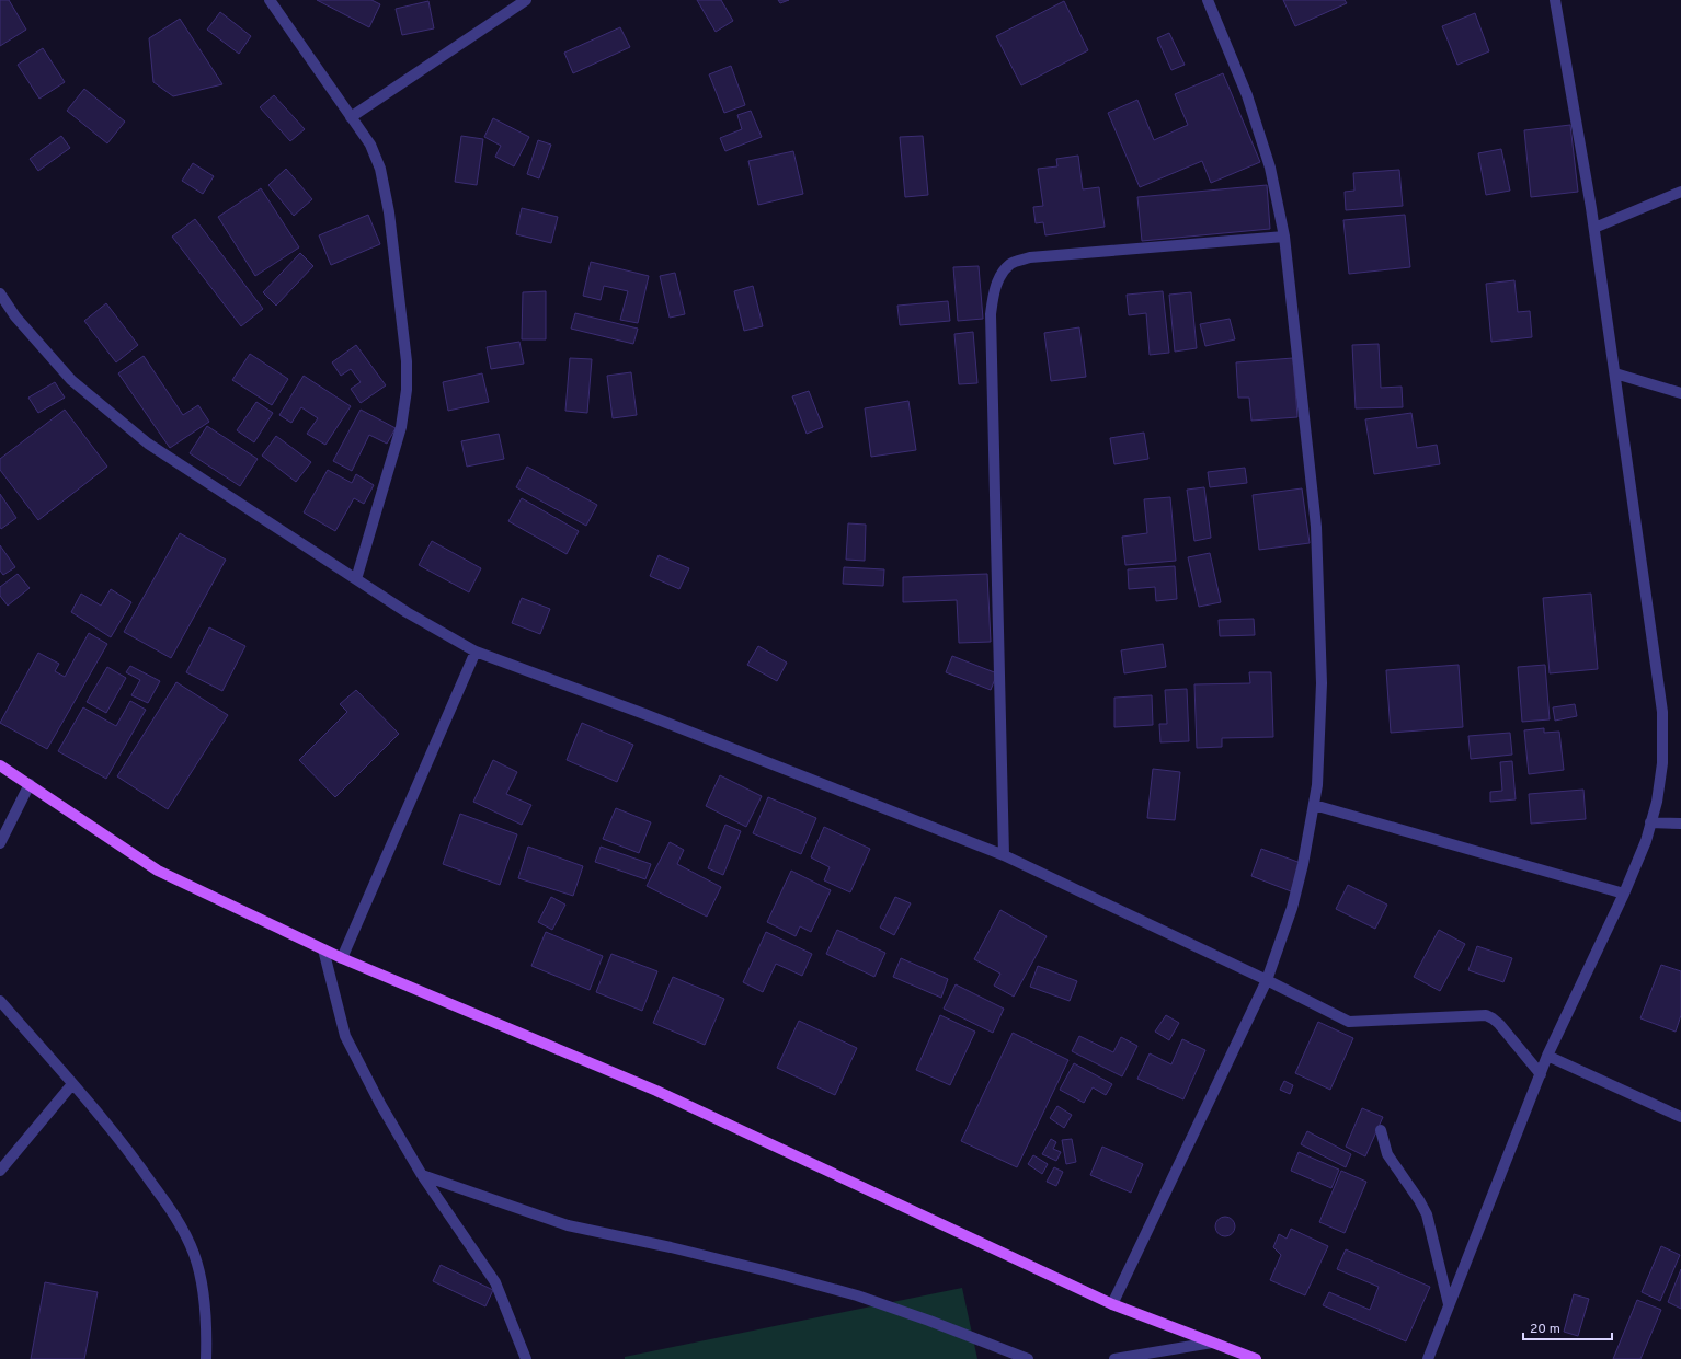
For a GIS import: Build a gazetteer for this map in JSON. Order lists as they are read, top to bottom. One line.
{"scale_bar":"20 m"}
